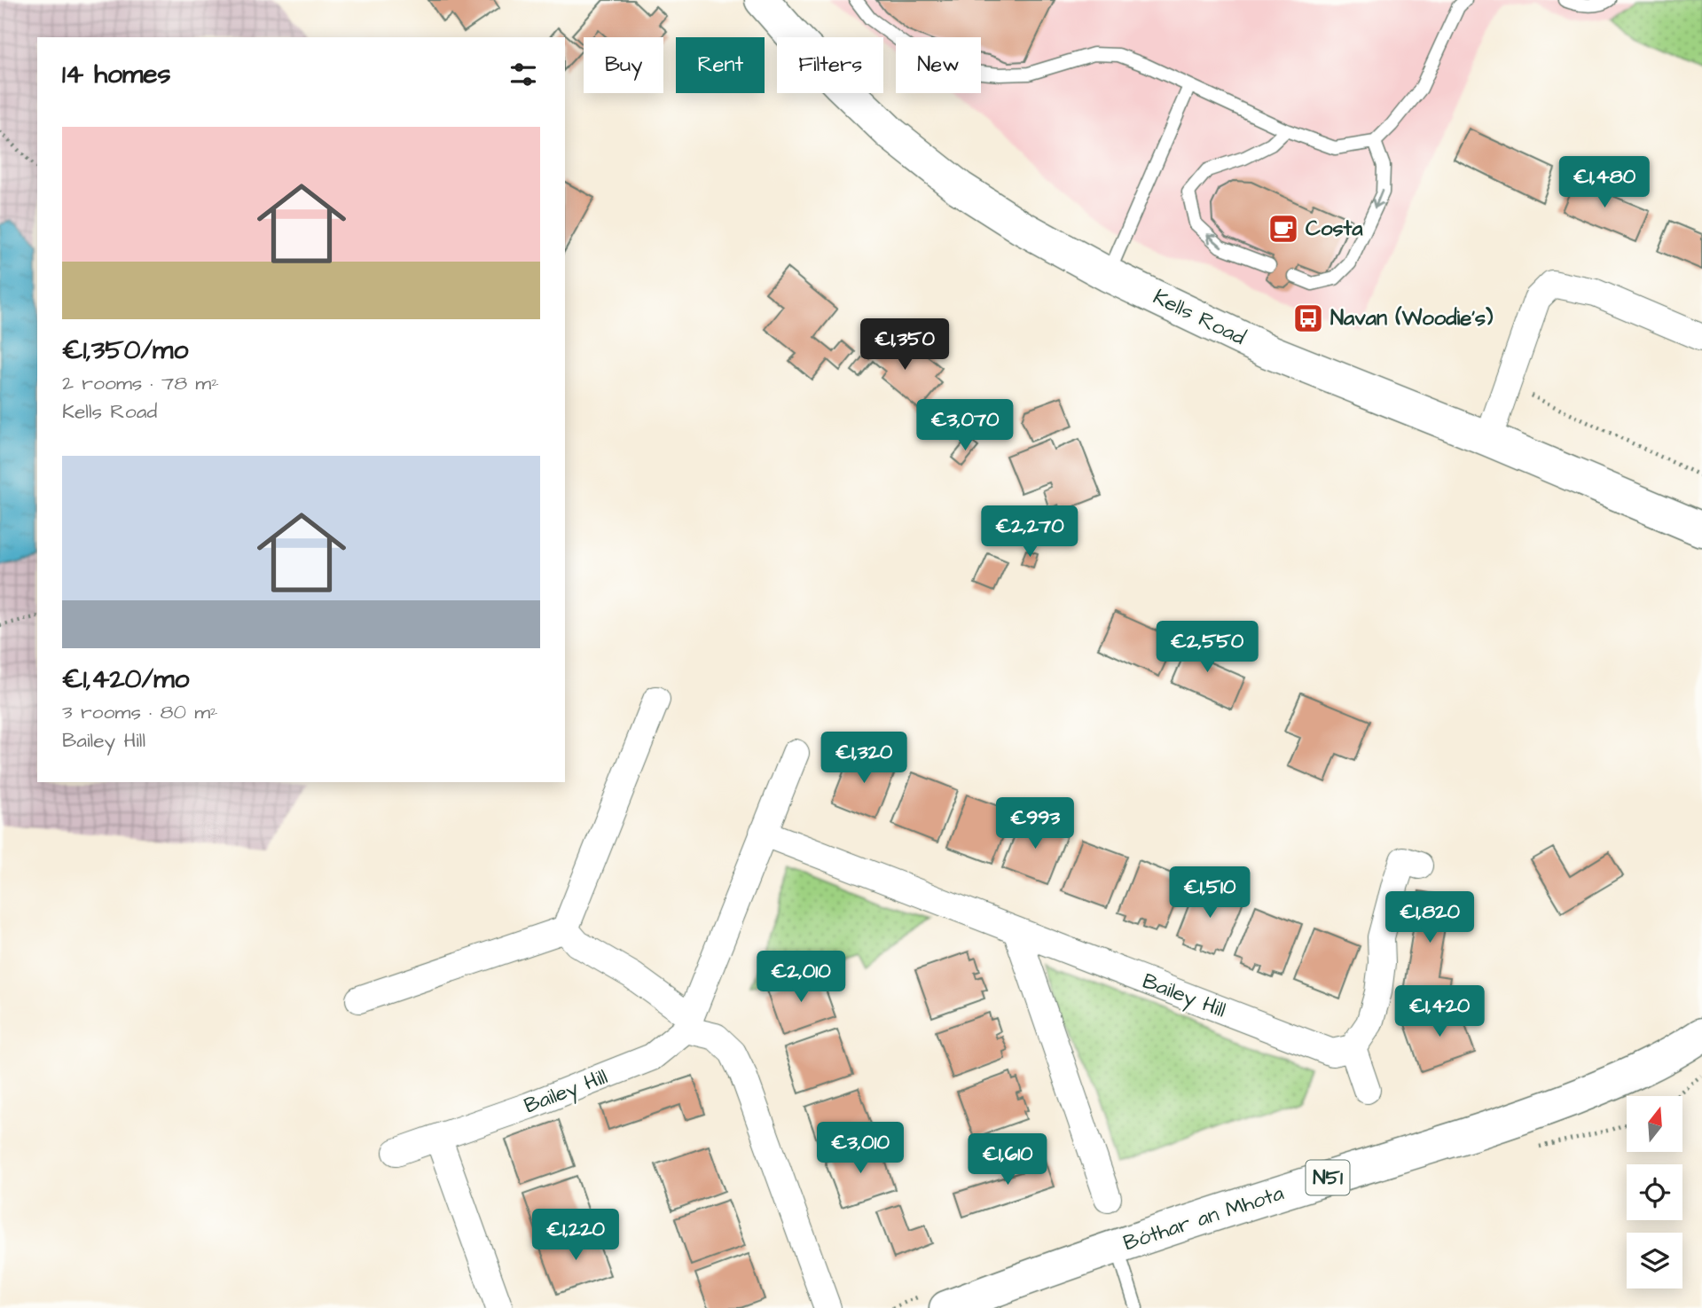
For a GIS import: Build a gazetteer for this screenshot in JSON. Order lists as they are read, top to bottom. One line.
{"streets":{"main road":["Kells Road","N51","Bóthar an Mhota"],"street":["Bailey Hill"]},"places":{"cafe":["Costa"],"bus stop":["Navan (Woodie's)"]},"north":"top","page":{"chip":["Buy","Rent","Filters","New"],"heading":"14 homes","list":[{"name":"€1,350/mo","note":"2 rooms · 78 m² · Kells Road"},{"name":"€1,420/mo","note":"3 rooms · 80 m² · Bailey Hill"}],"price":["€1,480","€1,350","€3,070","€2,270","€2,550","€1,320","€993","€1,510","€1,820","€2,010","€1,420","€3,010","€1,610","€1,220"]}}
